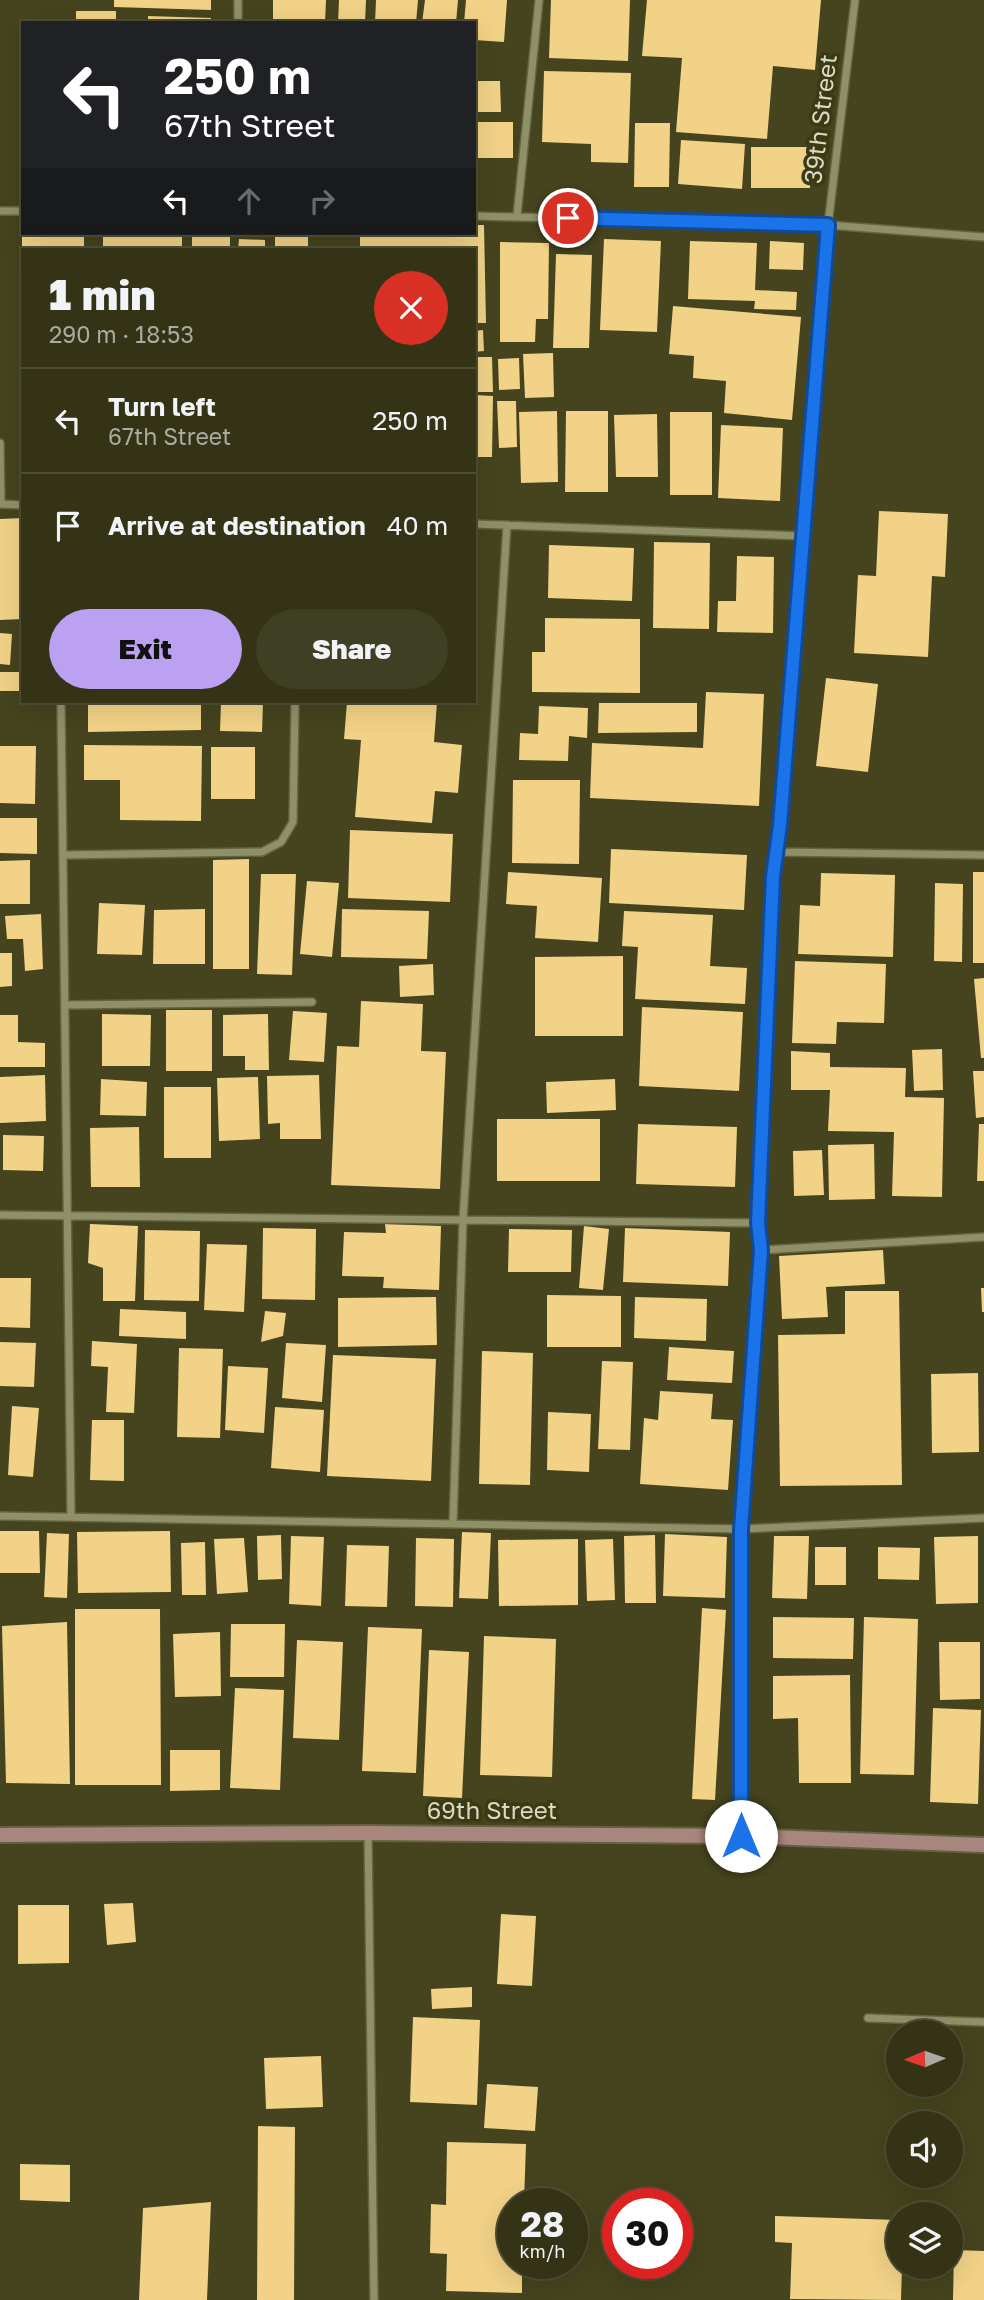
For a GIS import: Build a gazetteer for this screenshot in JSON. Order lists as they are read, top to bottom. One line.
{"streets":{"main road":["69th Street"],"street":["39th Street"]},"crossings":[["39th Street","69th Street"]],"north":"left","page":{"turn":["250 m","67th Street"],"heading":["1 min","290 m · 18:53"],"list":[{"name":"Turn left","note":"67th Street","value":"250 m"},{"name":"Arrive at destination","value":"40 m"}],"buttons":["Exit","Share"],"speed":"28 km/h","limit":"30"}}
